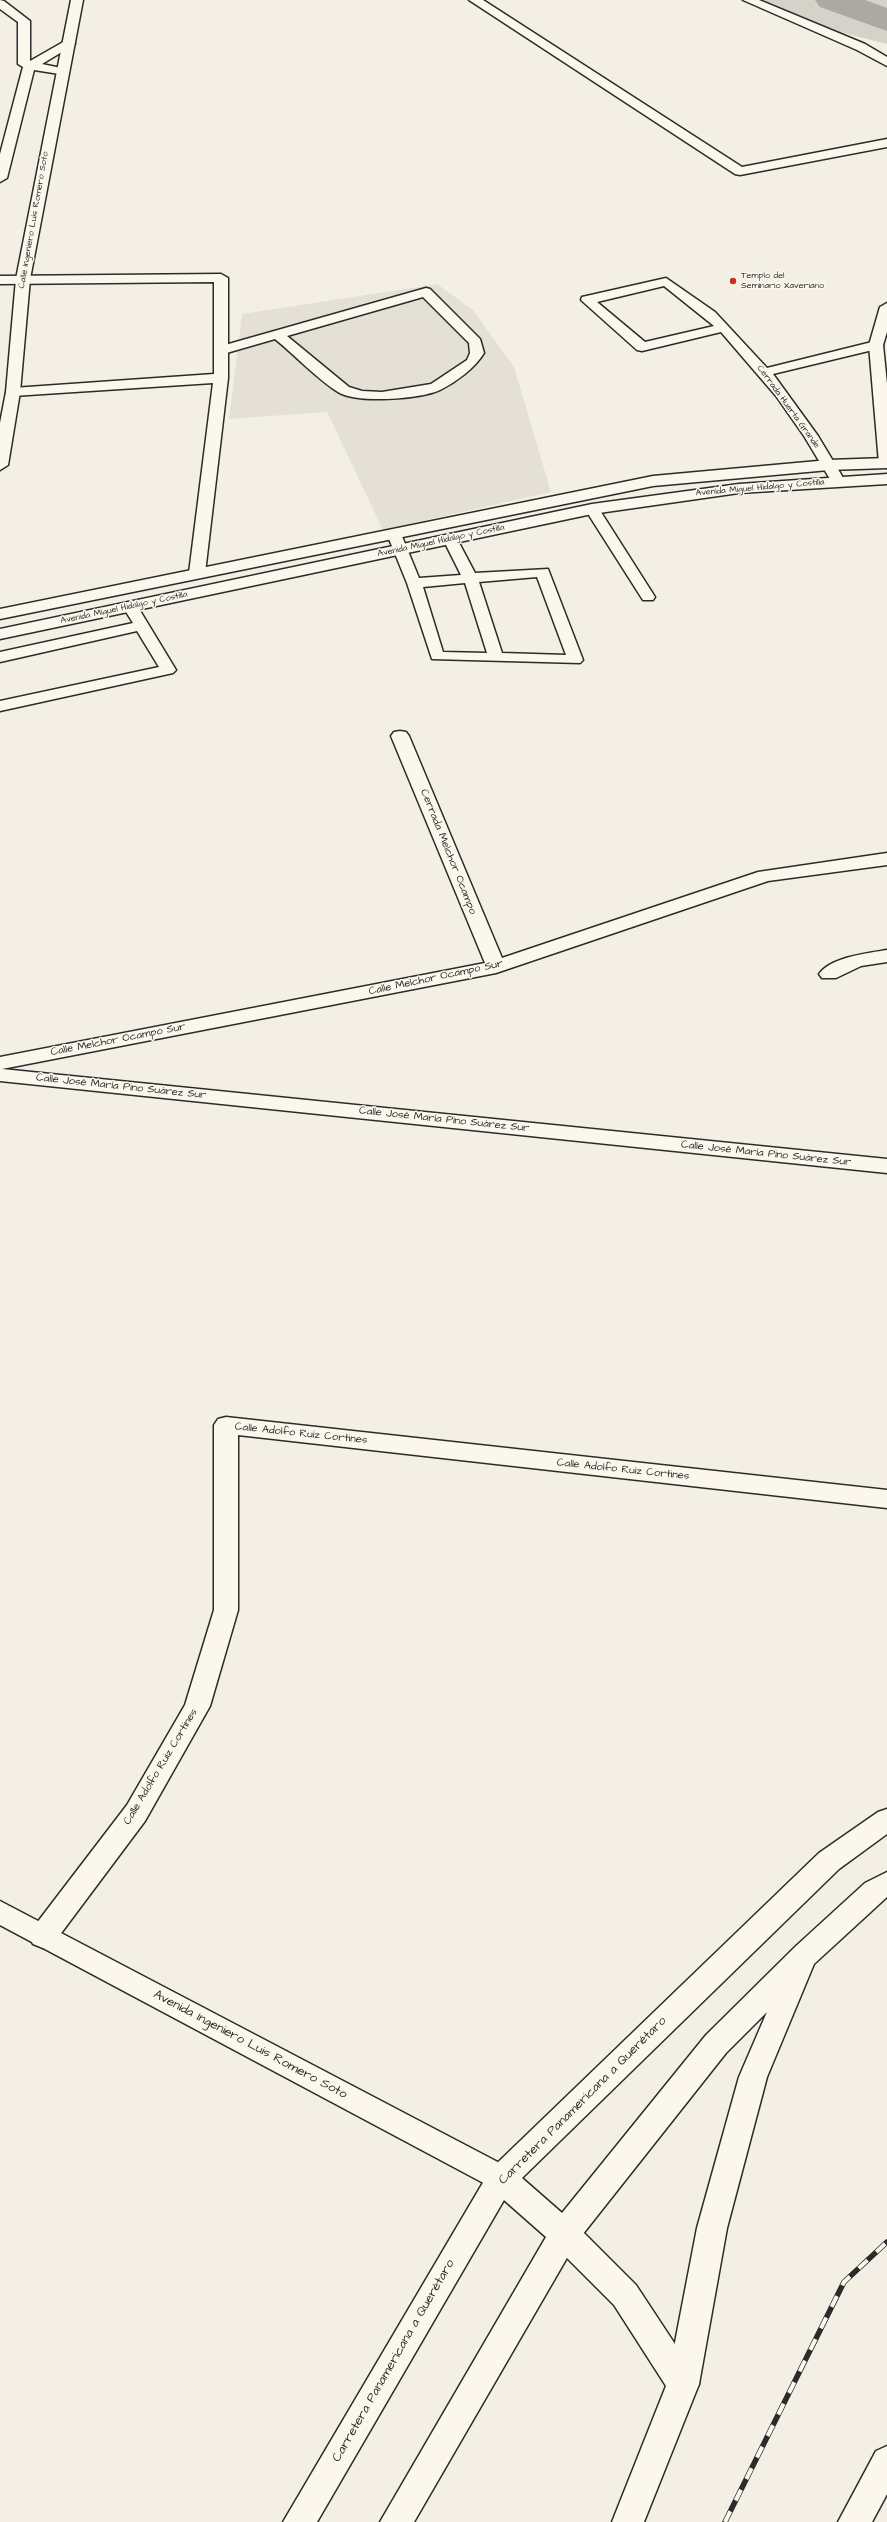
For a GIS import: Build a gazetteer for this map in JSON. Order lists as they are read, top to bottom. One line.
{"streets":{"street":["Calle Ingeniero Luis Romero Soto","Avenida Miguel Hidalgo y Costilla","Cerrada Melchor Ocampo","Calle Melchor Ocampo Sur","Calle José María Pino Suárez Sur","Calle Adolfo Ruiz Cortines","Avenida Ingeniero Luis Romero Soto","Carretera Panamericana a Querétaro"],"lane":["Cerrada Huerta Grande"]},"crossings":[["Cerrada Huerta Grande","Avenida Miguel Hidalgo y Costilla"],["Cerrada Melchor Ocampo","Calle Melchor Ocampo Sur"],["Calle Adolfo Ruiz Cortines","Avenida Ingeniero Luis Romero Soto"],["Avenida Ingeniero Luis Romero Soto","Carretera Panamericana a Querétaro"]],"places":["Templo del Seminario Xaveriano"]}
